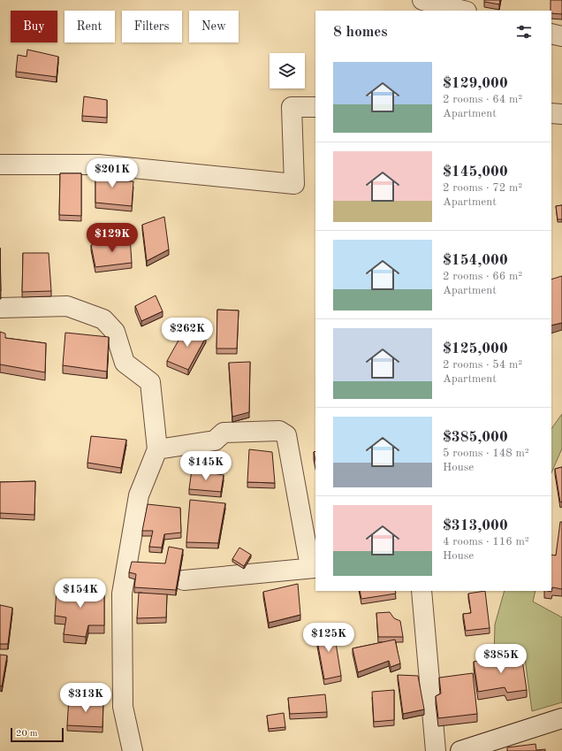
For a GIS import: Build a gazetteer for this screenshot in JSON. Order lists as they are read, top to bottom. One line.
{"scale_bar":"20 m","page":{"chip":["Buy","Rent","Filters","New"],"heading":"8 homes","list":[{"name":"$129,000","note":"2 rooms · 64 m² · Apartment"},{"name":"$145,000","note":"2 rooms · 72 m² · Apartment"},{"name":"$154,000","note":"2 rooms · 66 m² · Apartment"},{"name":"$125,000","note":"2 rooms · 54 m² · Apartment"},{"name":"$385,000","note":"5 rooms · 148 m² · House"},{"name":"$313,000","note":"4 rooms · 116 m² · House"}],"price":["$201K","$129K","$262K","$145K","$154K","$125K","$385K","$313K"],"scale":"20 m"}}
